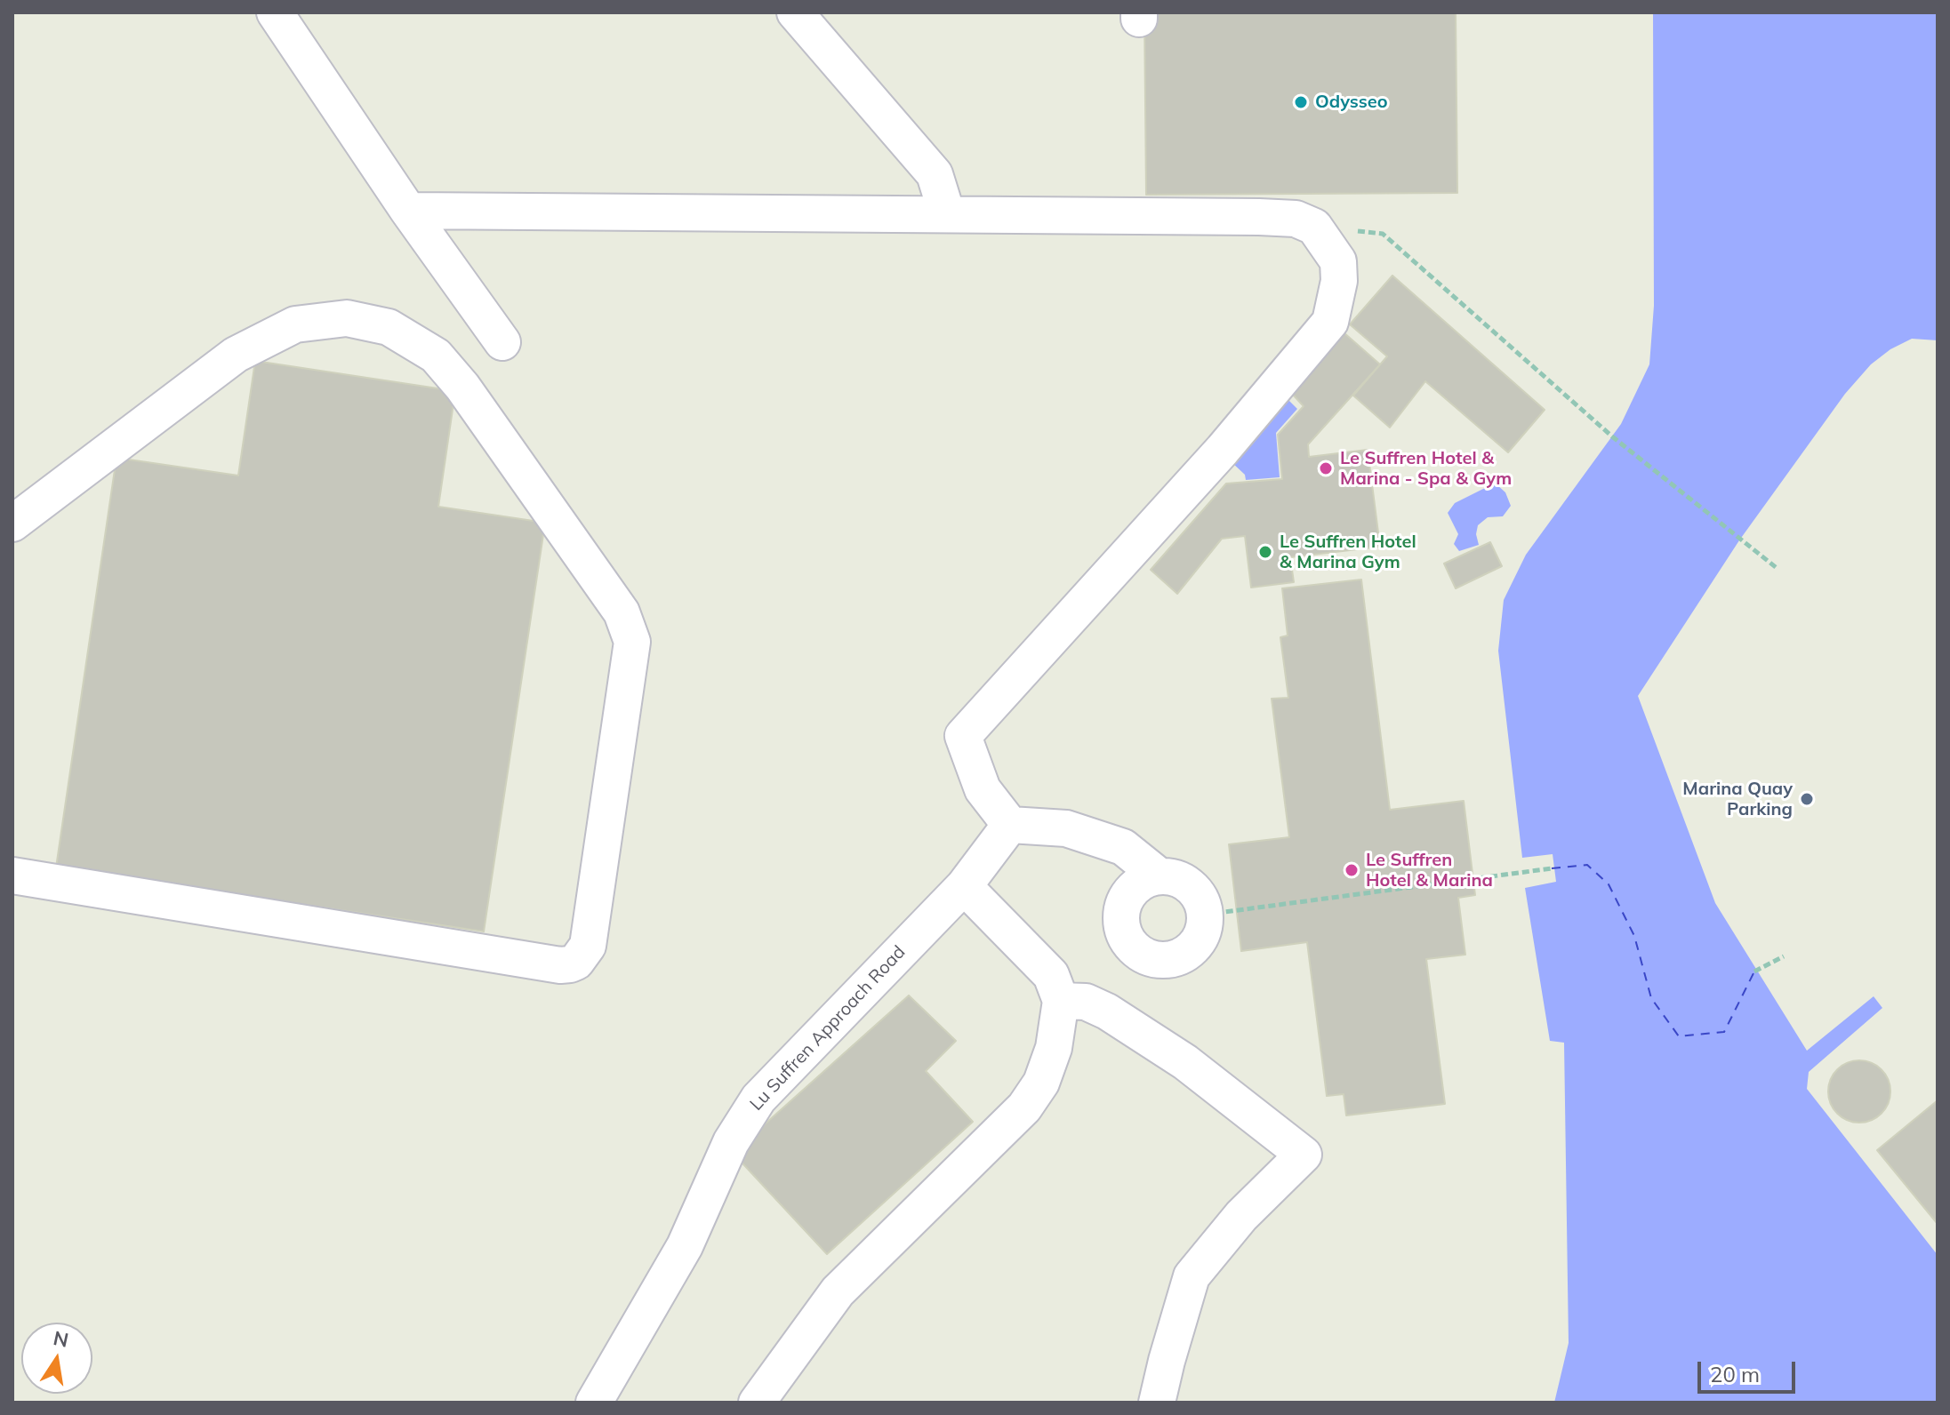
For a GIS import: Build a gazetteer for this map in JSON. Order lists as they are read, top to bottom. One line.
{"streets":{"street":["Lu Suffren Approach Road"]},"places":["Odysseo","Le Suffren Hotel & Marina - Spa & Gym","Le Suffren Hotel & Marina Gym","Marina Quay Parking","Le Suffren Hotel & Marina"],"scale_bar":"20 m","north":"top"}
